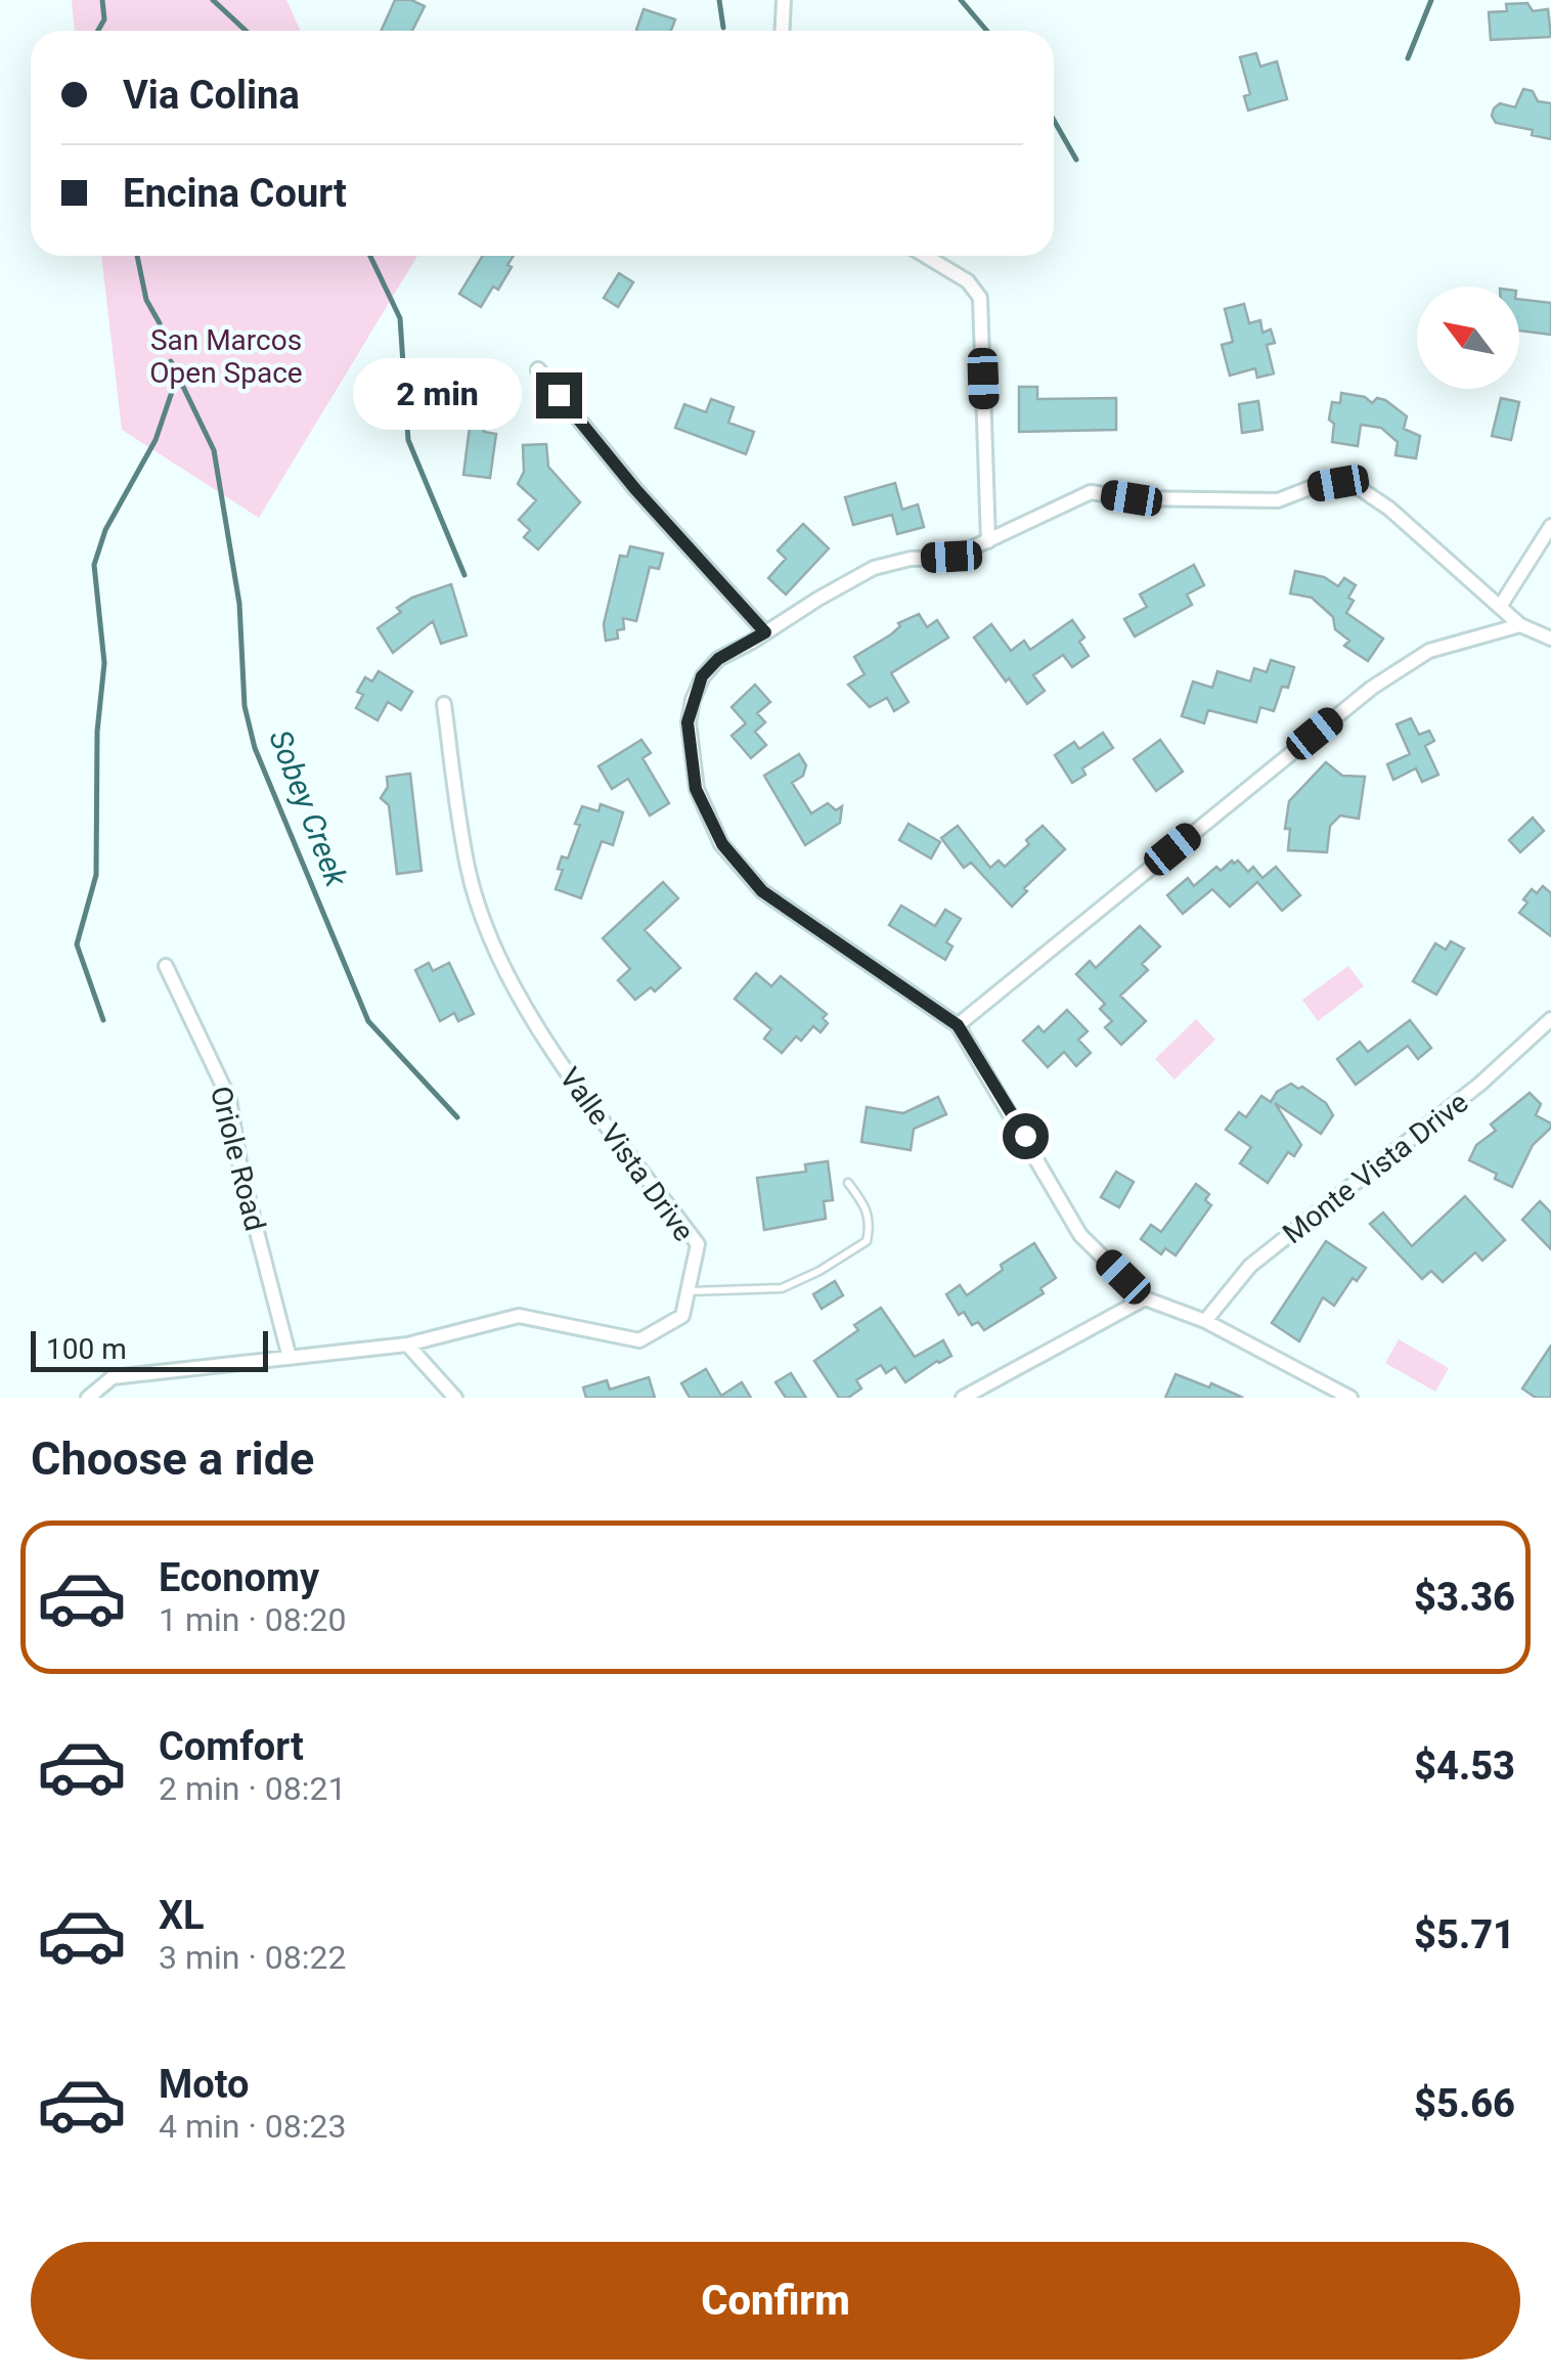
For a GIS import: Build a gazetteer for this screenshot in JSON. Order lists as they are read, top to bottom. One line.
{"streets":{"street":["Valle Vista Drive","Oriole Road","Monte Vista Drive"]},"crossings":[["Valle Vista Drive","Oriole Road"]],"water":["Sobey Creek"],"parks":["San Marcos Open Space"],"scale_bar":"100 m","north":"top left","page":{"banner":["Via Colina","Encina Court"],"bubble":"2 min","scale":"100 m","heading":"Choose a ride","list":[{"name":"Economy","note":"1 min · 08:20","value":"$3.36"},{"name":"Comfort","note":"2 min · 08:21","value":"$4.53"},{"name":"XL","note":"3 min · 08:22","value":"$5.71"},{"name":"Moto","note":"4 min · 08:23","value":"$5.66"}],"buttons":"Confirm"}}
